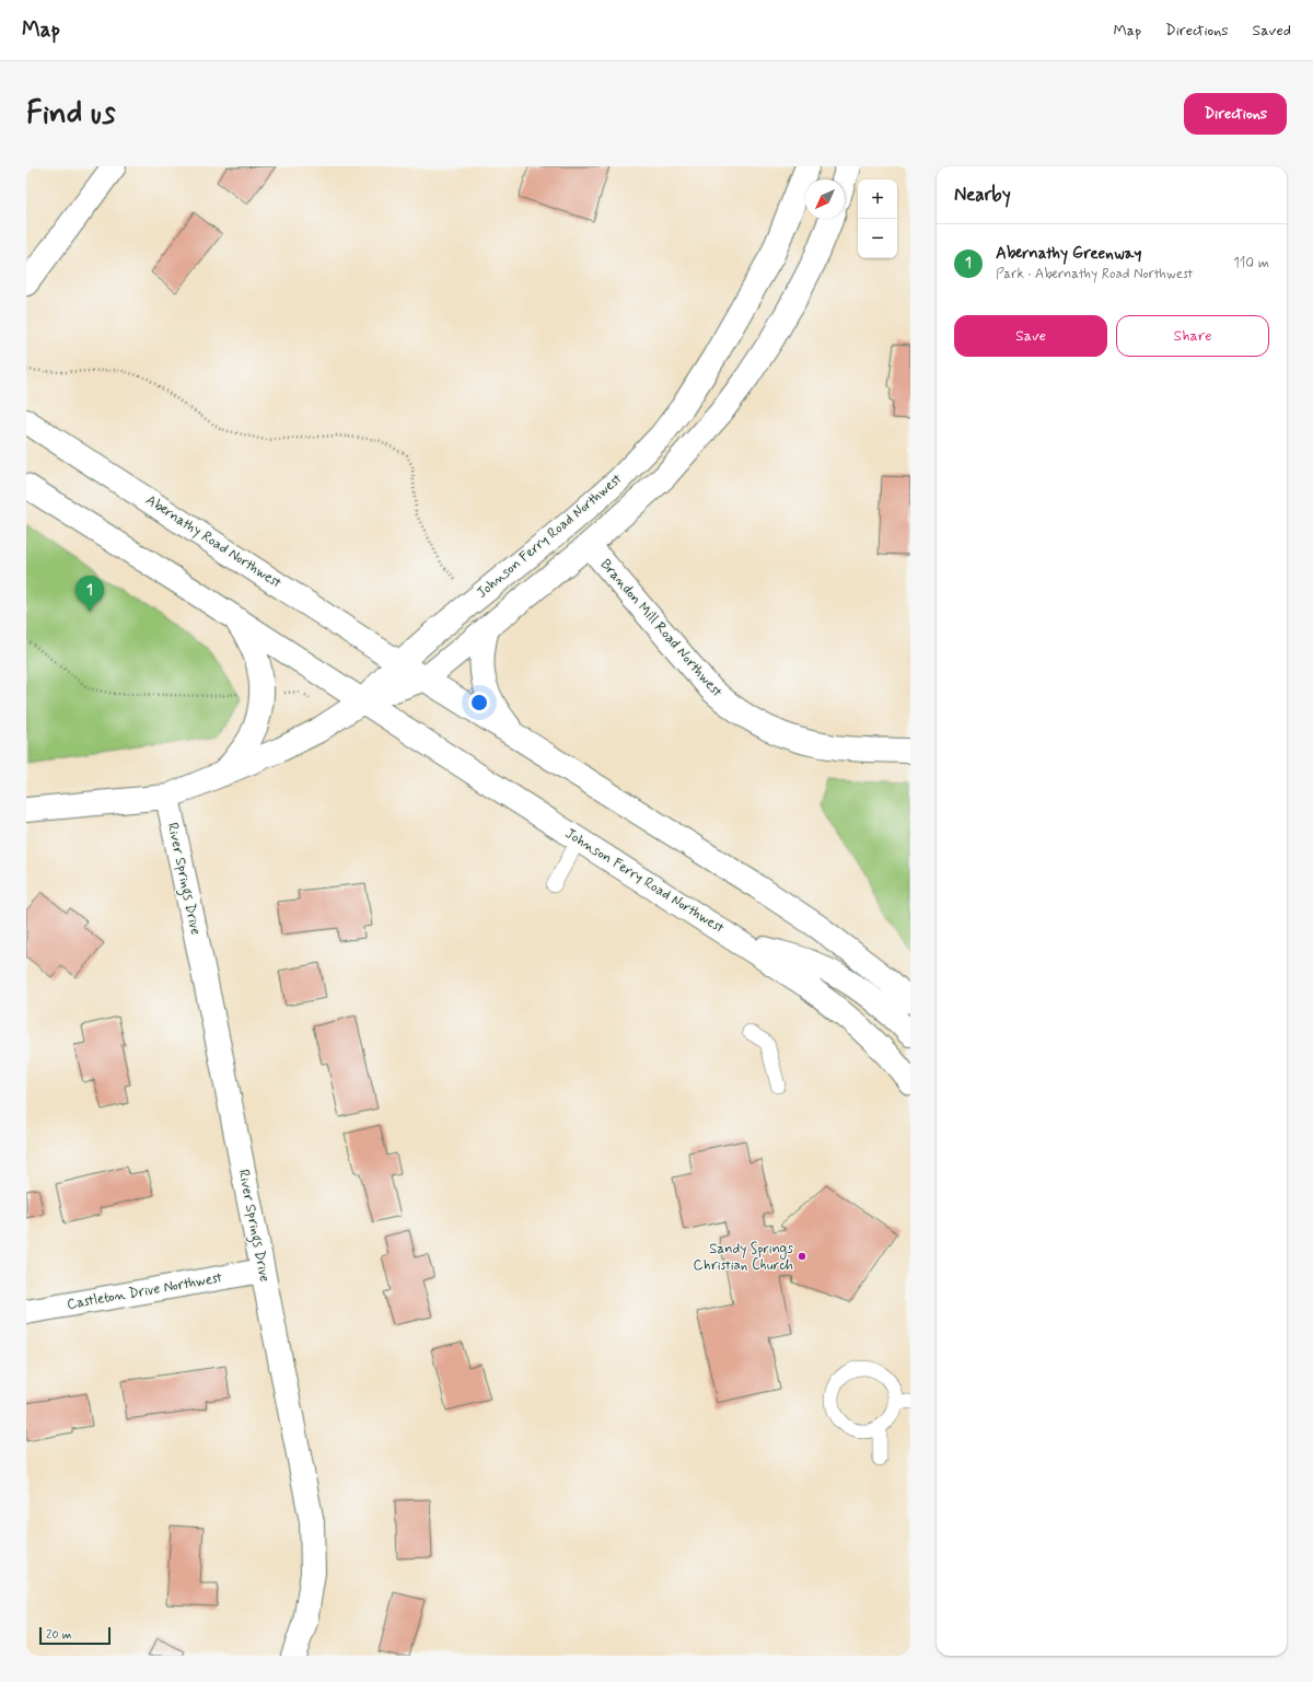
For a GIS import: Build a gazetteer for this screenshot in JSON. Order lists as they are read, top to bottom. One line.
{"streets":{"street":["Johnson Ferry Road Northwest","Abernathy Road Northwest","Brandon Mill Road Northwest","River Springs Drive","Castleton Drive Northwest"]},"crossings":[["Johnson Ferry Road Northwest","Abernathy Road Northwest"],["River Springs Drive","Castleton Drive Northwest"]],"places":["Sandy Springs Christian Church"],"scale_bar":"20 m","north":"bottom left","page":{"header":"Map","nav":["Map","Directions","Saved"],"buttons":["Directions",["Save","Share"]],"title":"Find us","heading":"Nearby","map_buttons":["+","−"],"list":[{"mark":"1","name":"Abernathy Greenway","note":"Park · Abernathy Road Northwest","value":"110 m"}],"pins":"1","scale":"20 m"}}
